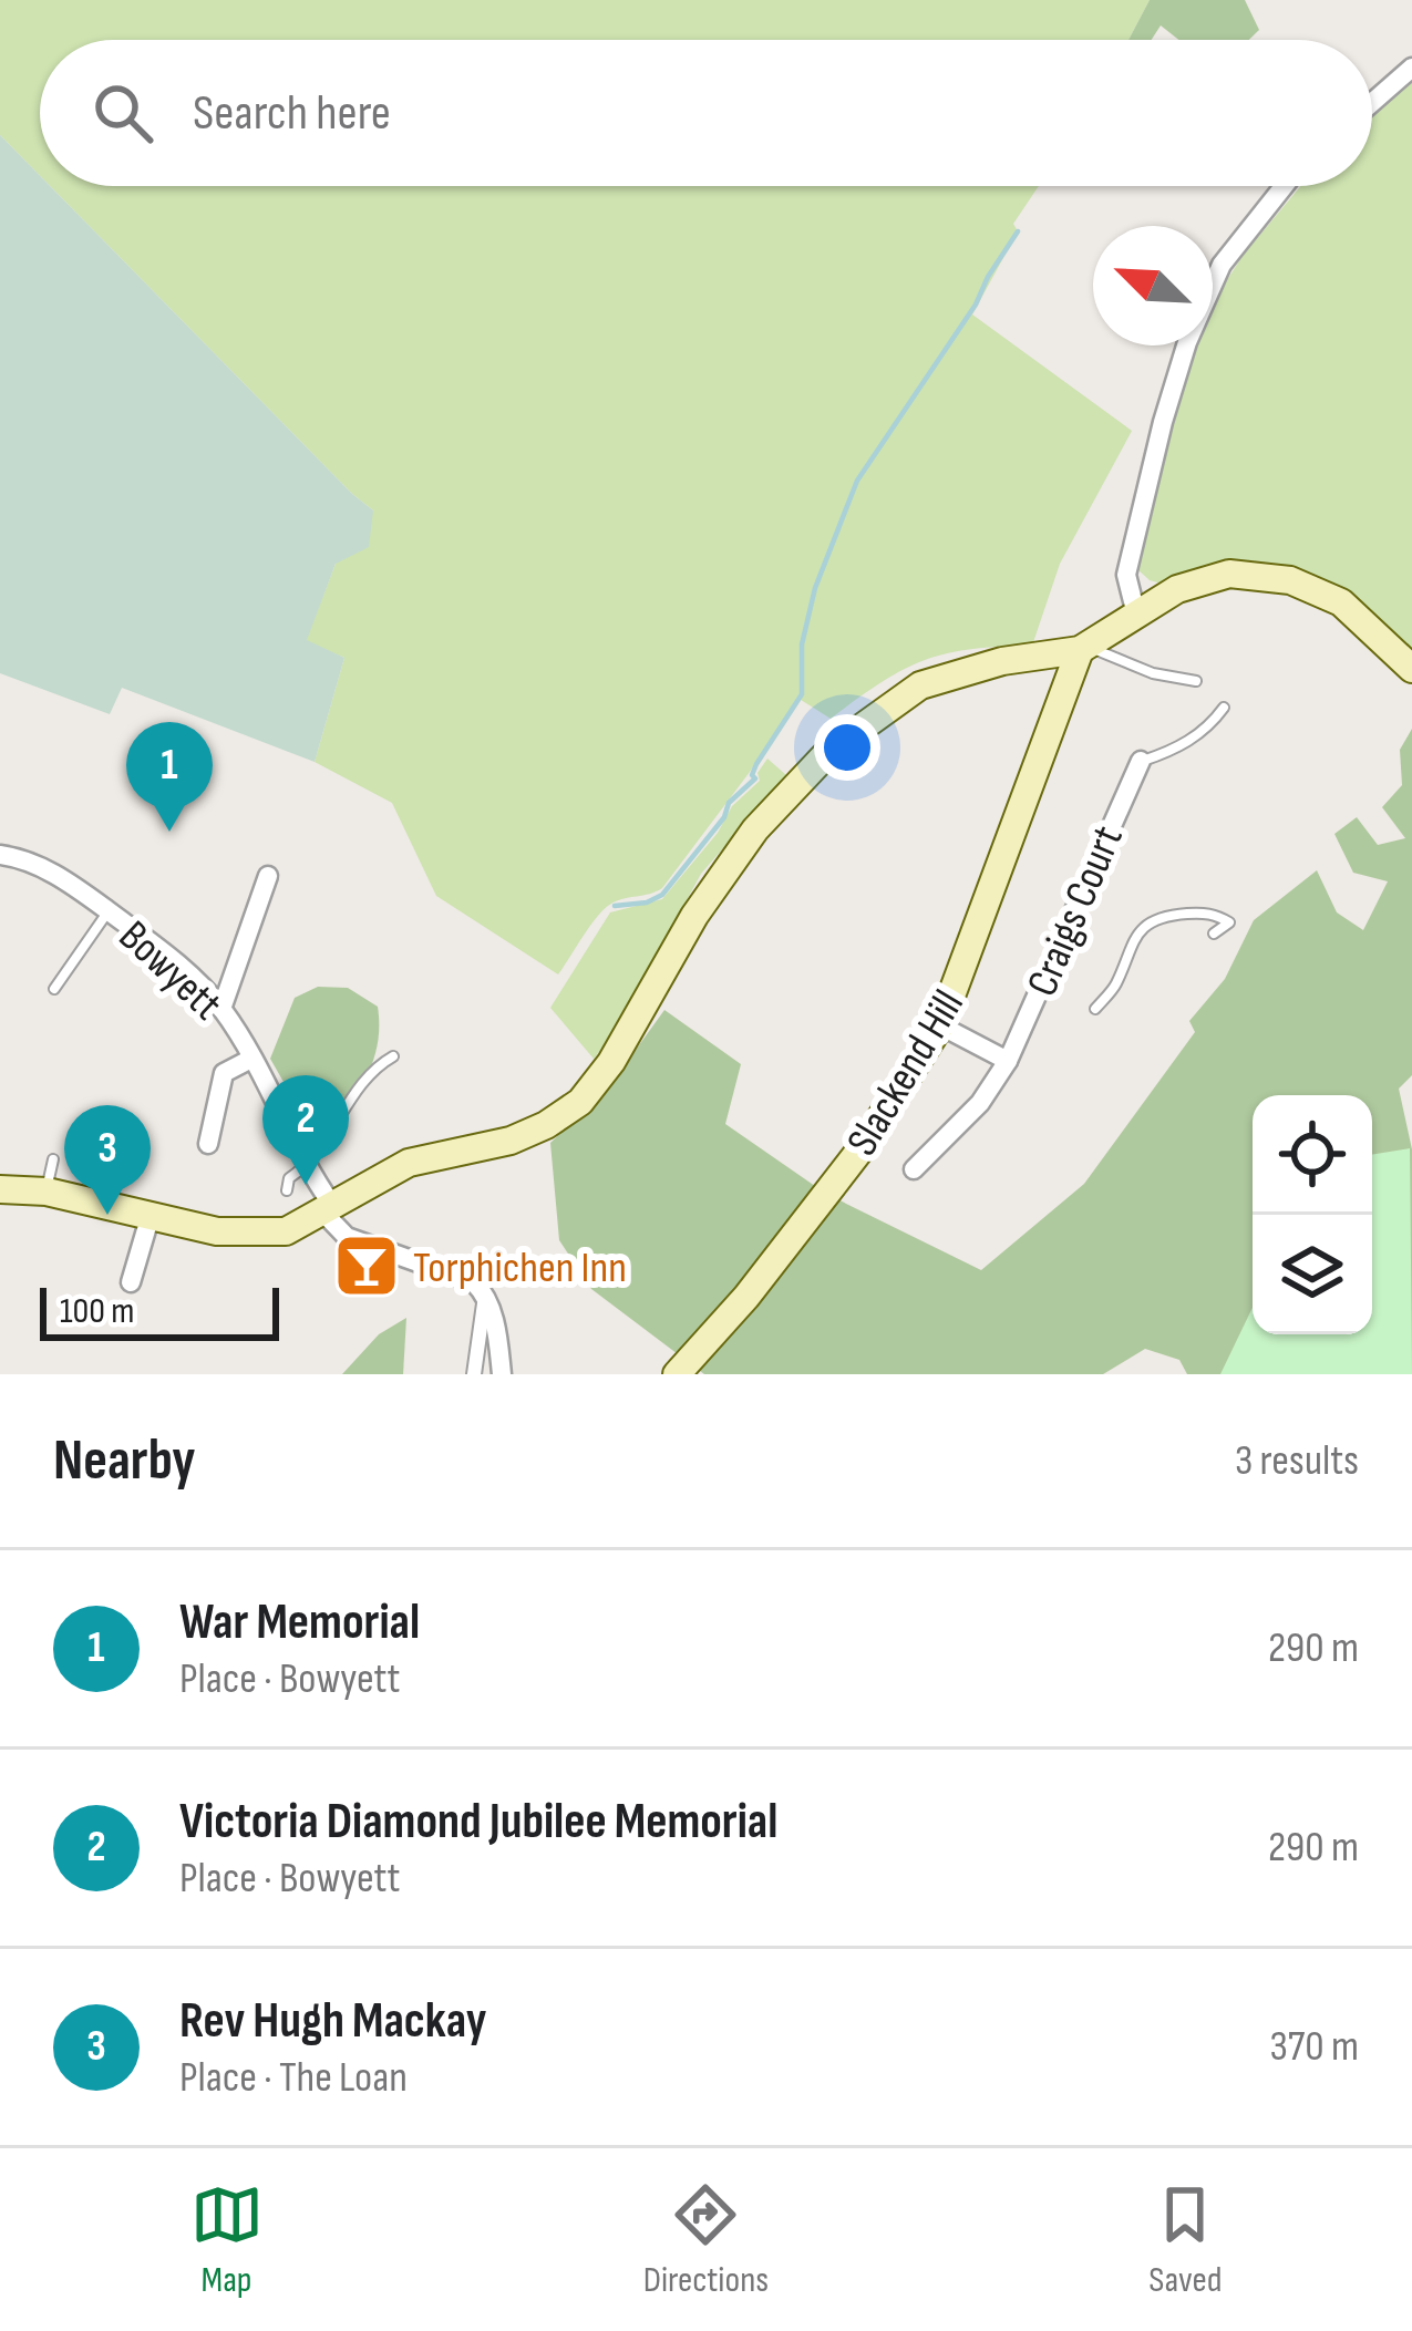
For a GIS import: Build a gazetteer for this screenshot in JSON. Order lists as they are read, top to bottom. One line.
{"streets":{"main road":["Slackend Hill"],"street":["Craigs Court","Bowyett"]},"places":{"bar":["Torphichen Inn"]},"scale_bar":"100 m","north":"top left","page":{"search":"Search here","pins":["1","2","3"],"scale":"100 m","heading":["Nearby","3 results"],"list":[{"mark":"1","name":"War Memorial","note":"Place · Bowyett","value":"290 m"},{"mark":"2","name":"Victoria Diamond Jubilee Memorial","note":"Place · Bowyett","value":"290 m"},{"mark":"3","name":"Rev Hugh Mackay","note":"Place · The Loan","value":"370 m"}],"nav":["Map","Directions","Saved"]}}
